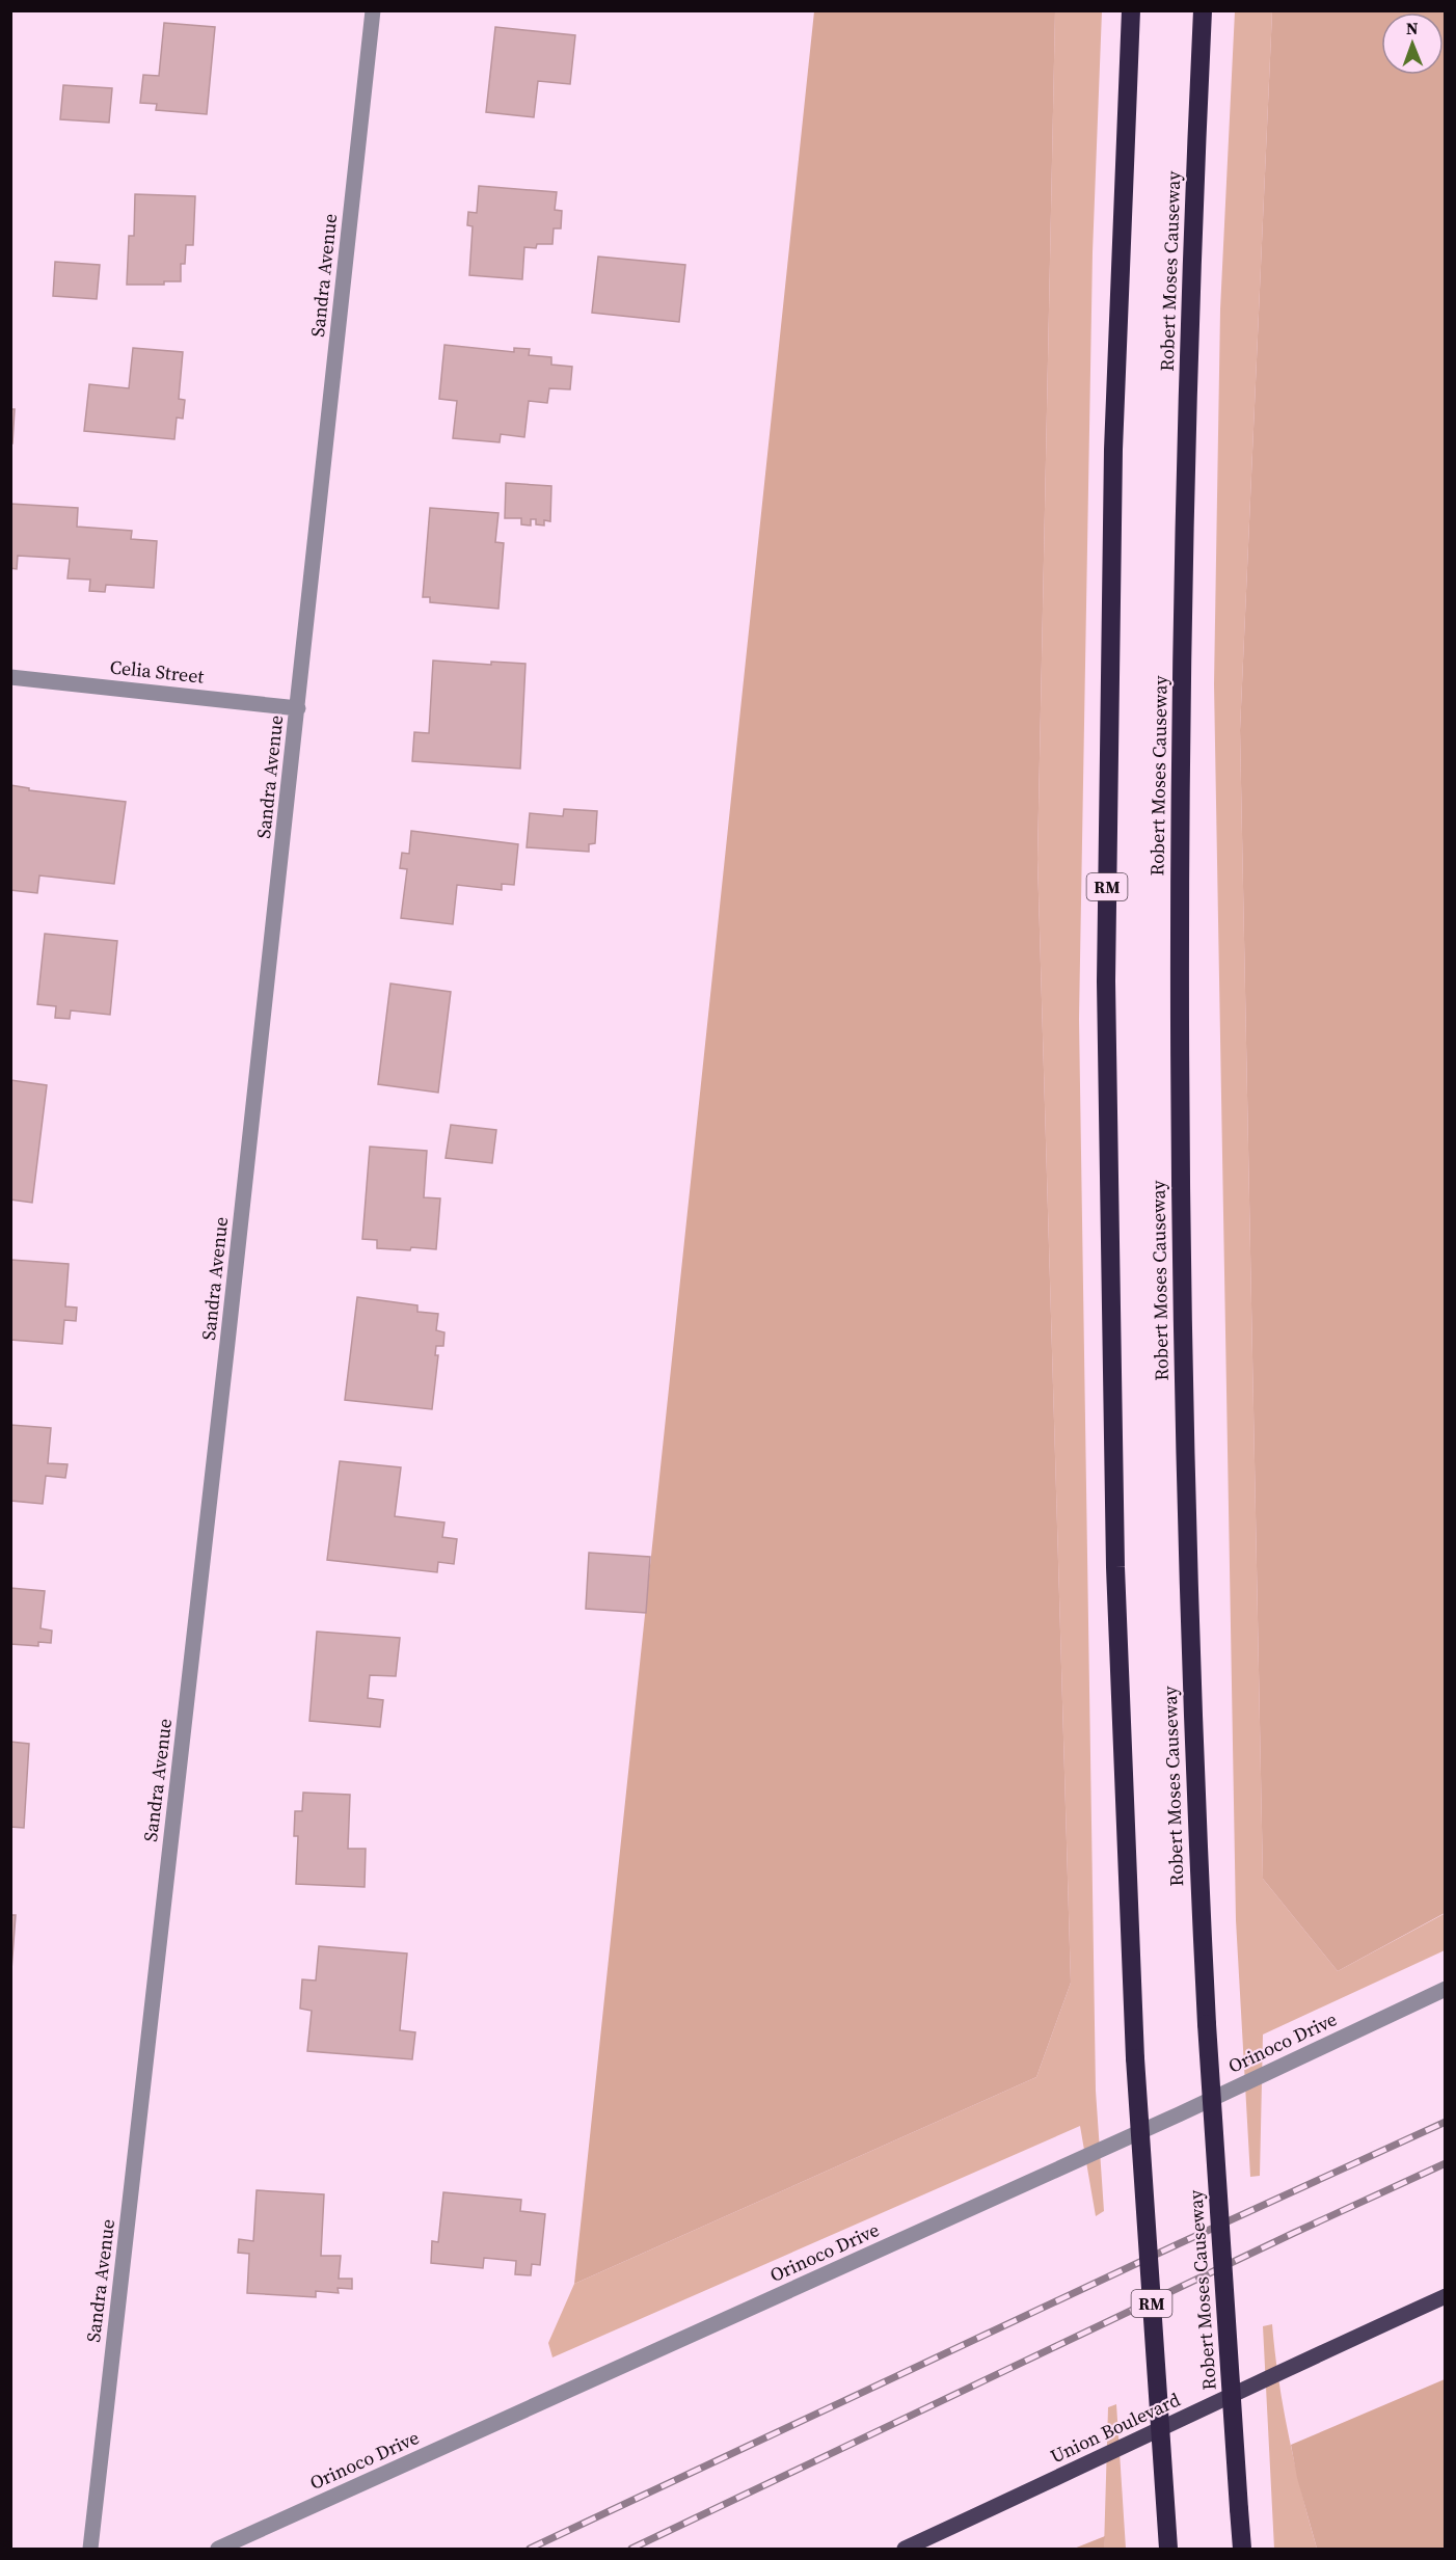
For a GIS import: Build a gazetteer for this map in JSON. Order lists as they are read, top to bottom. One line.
{"streets":{"highway":["Robert Moses Causeway","RM"],"main road":["Union Boulevard"],"street":["Sandra Avenue","Celia Street","Orinoco Drive"]},"crossings":[["Sandra Avenue","Celia Street"]],"north":"top"}
